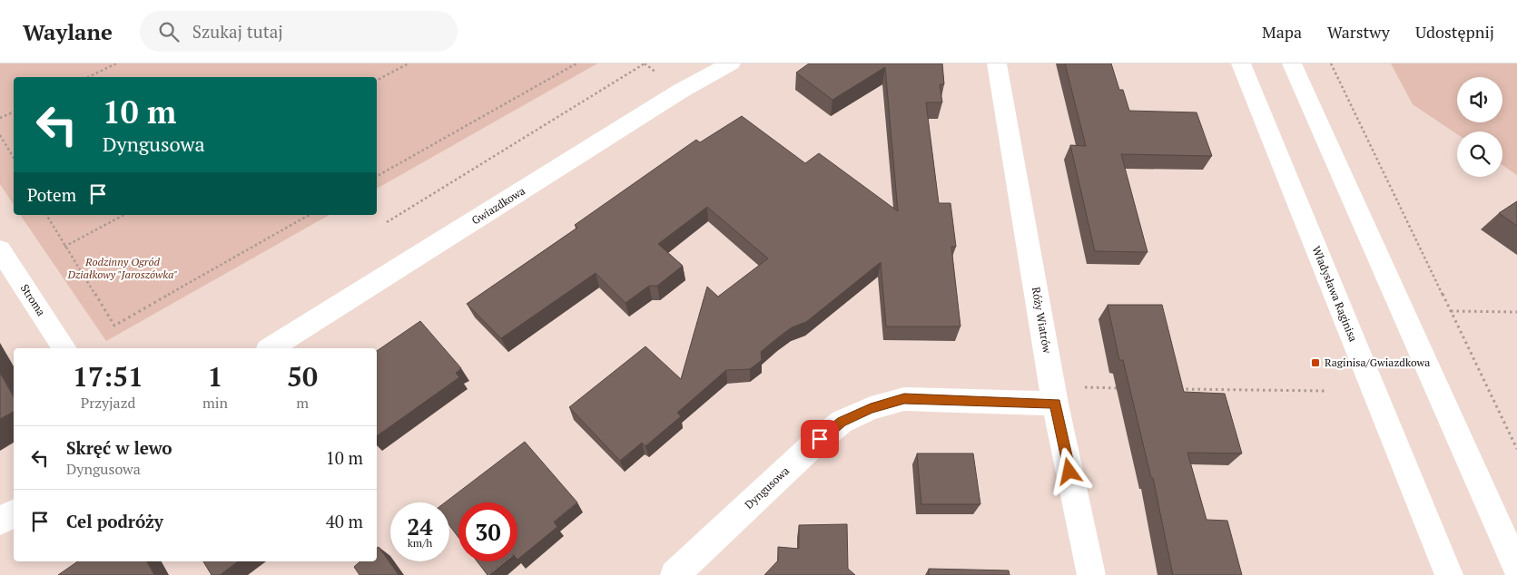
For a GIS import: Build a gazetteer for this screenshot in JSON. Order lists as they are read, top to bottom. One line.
{"streets":{"street":["Gwiazdkowa","Władysława Raginisa","Stroma","Róży Wiatrów","Dyngusowa"]},"crossings":[["Róży Wiatrów","Dyngusowa"]],"parks":["Rodzinny Ogród Działkowy \"Jaroszówka\""],"places":{"transit":["Raginisa/Gwiazdkowa"]},"page":{"header":"Waylane","search":"Szukaj tutaj","nav":["Mapa","Warstwy","Udostępnij"],"turn":["10 m","Dyngusowa"],"then":"Potem","eta":["17:51","Przyjazd","1","min","50","m"],"list":[{"name":"Skręć w lewo","note":"Dyngusowa","value":"10 m"},{"name":"Cel podróży","value":"40 m"}],"speed":"24 km/h","limit":"30"}}
